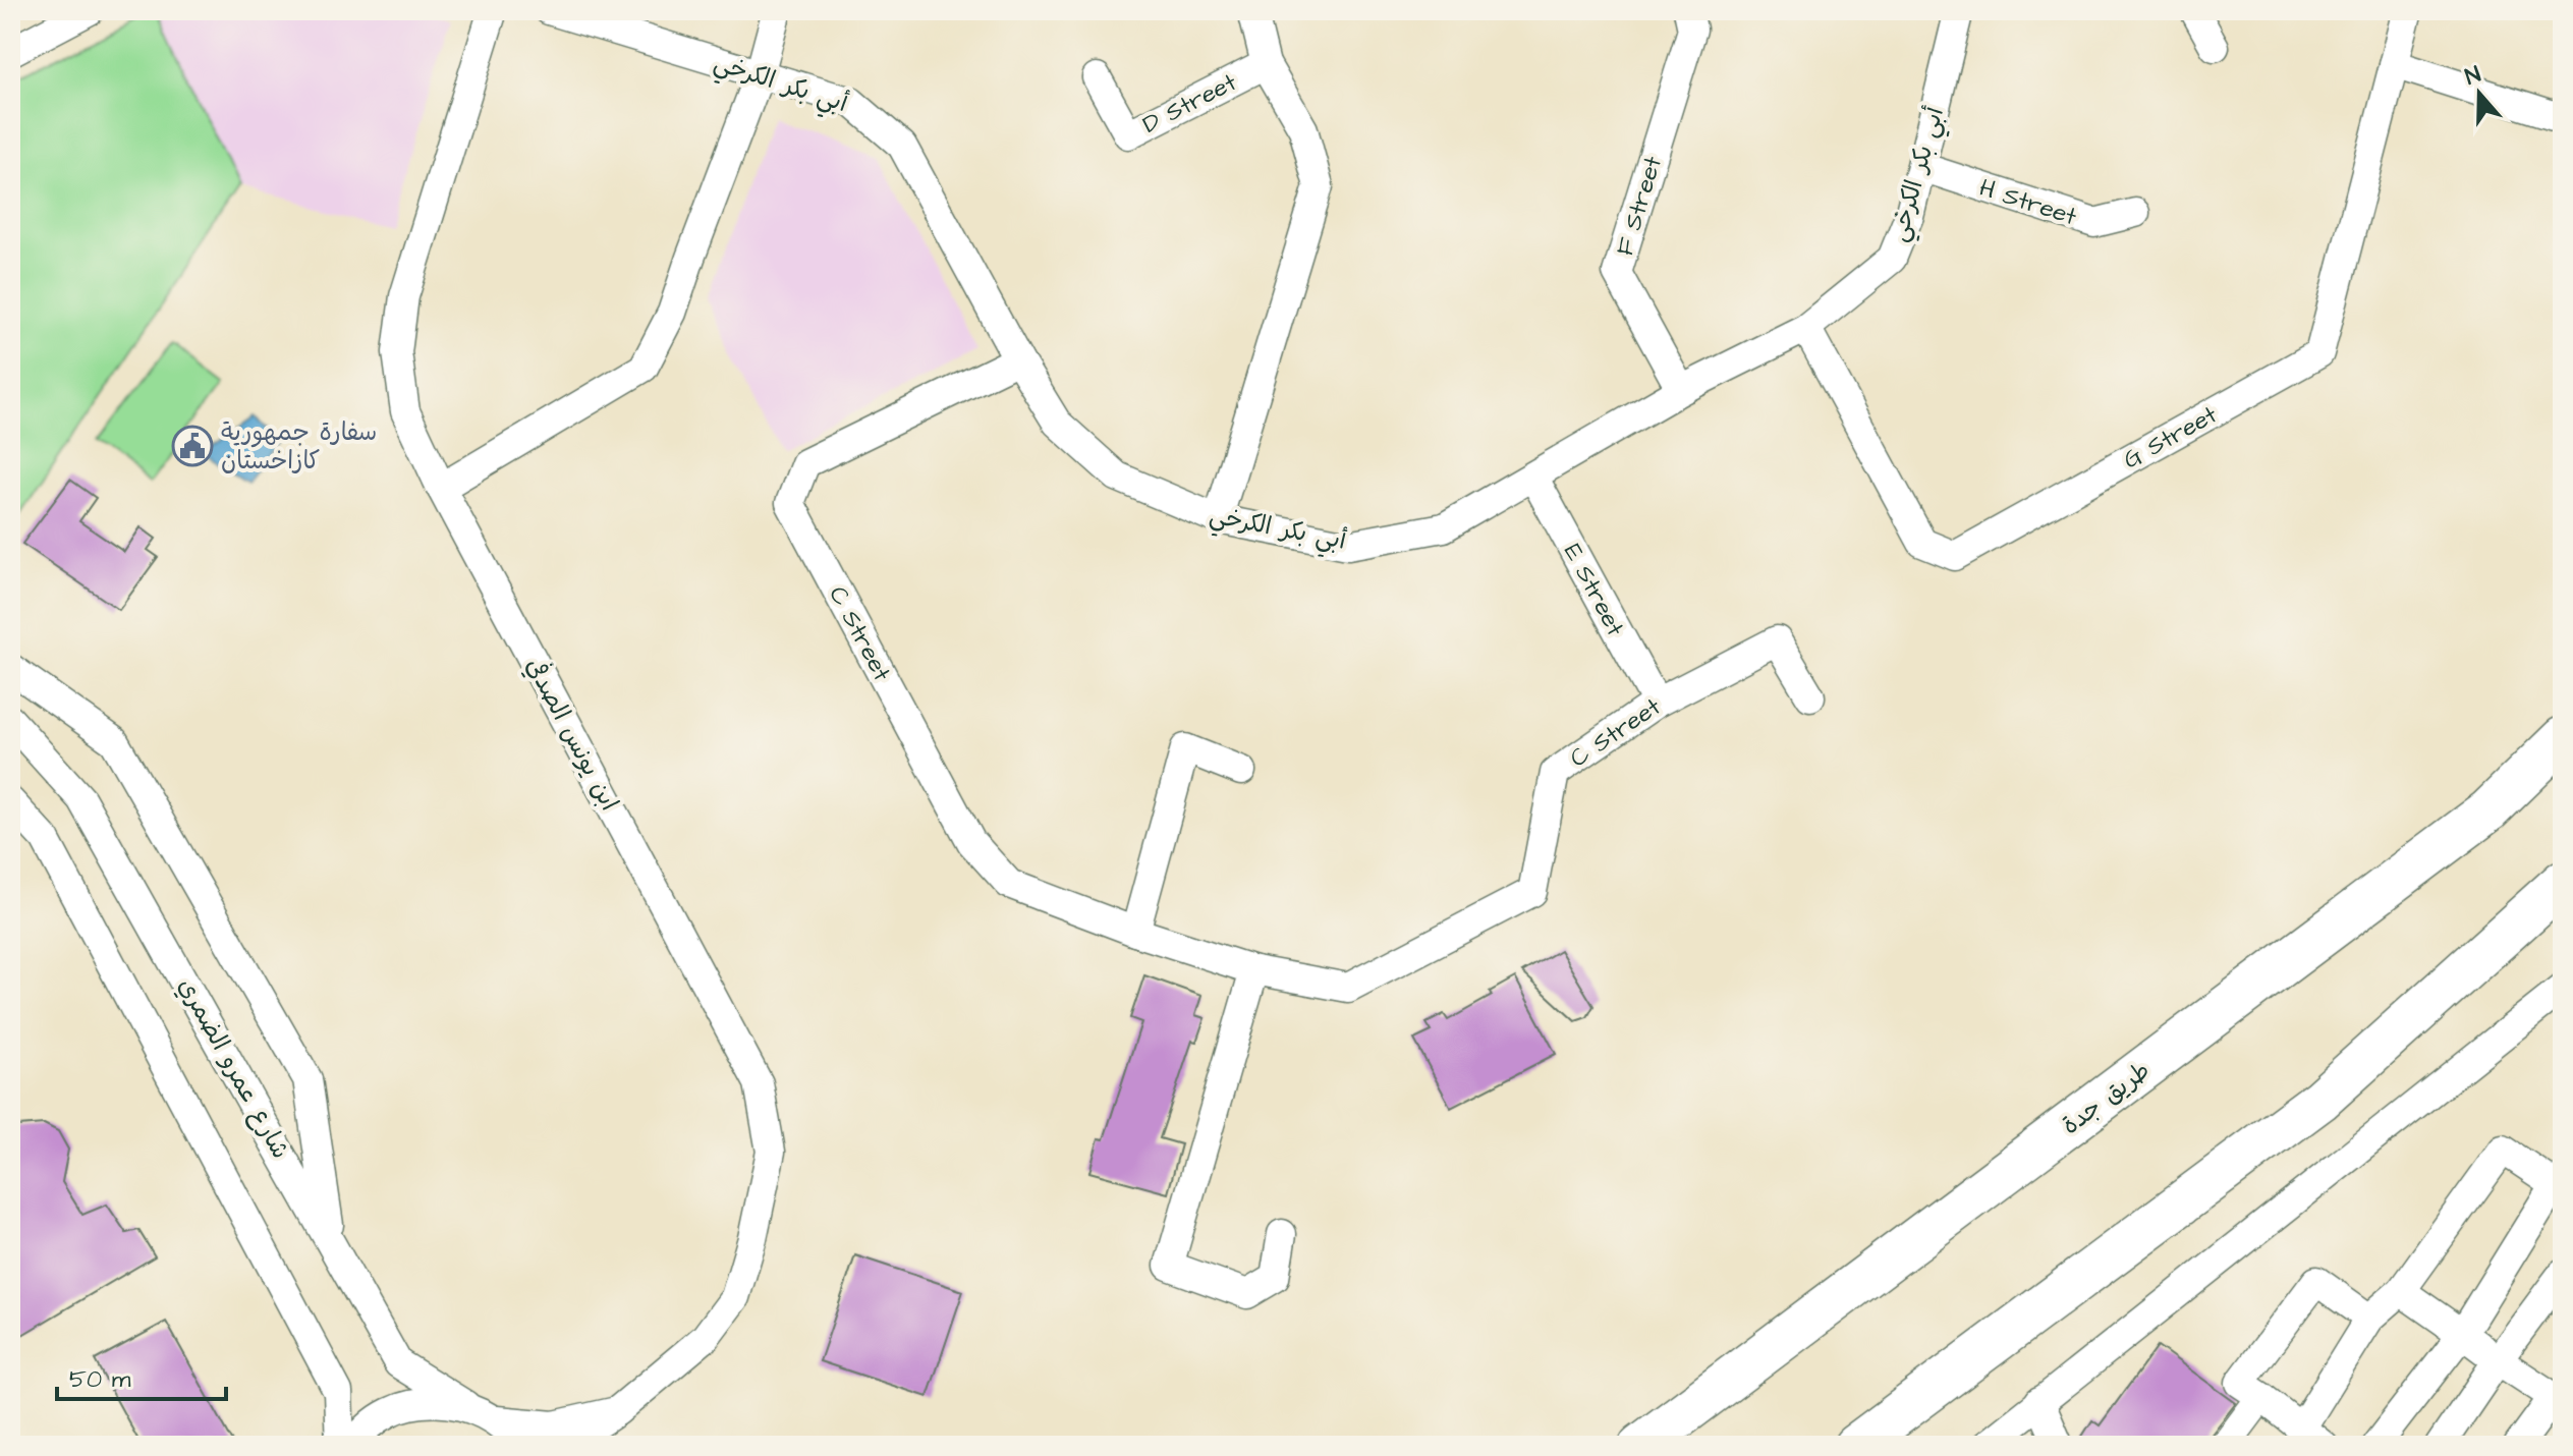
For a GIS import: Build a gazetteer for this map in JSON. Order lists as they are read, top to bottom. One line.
{"streets":{"highway":["طريق جدة"],"street":["أبي بكر الكرخي","D Street","H Street","F Street","G Street","E Street","C Street","ابن يونس الصدفي","شارع عمرو الضمري"]},"crossings":[["أبي بكر الكرخي","H Street"],["أبي بكر الكرخي","F Street"],["أبي بكر الكرخي","G Street"],["أبي بكر الكرخي","E Street"],["أبي بكر الكرخي","C Street"],["E Street","C Street"]],"places":{"public building":["سفارة جمهورية كازاخستان"]},"scale_bar":"50 m","north":"top"}
